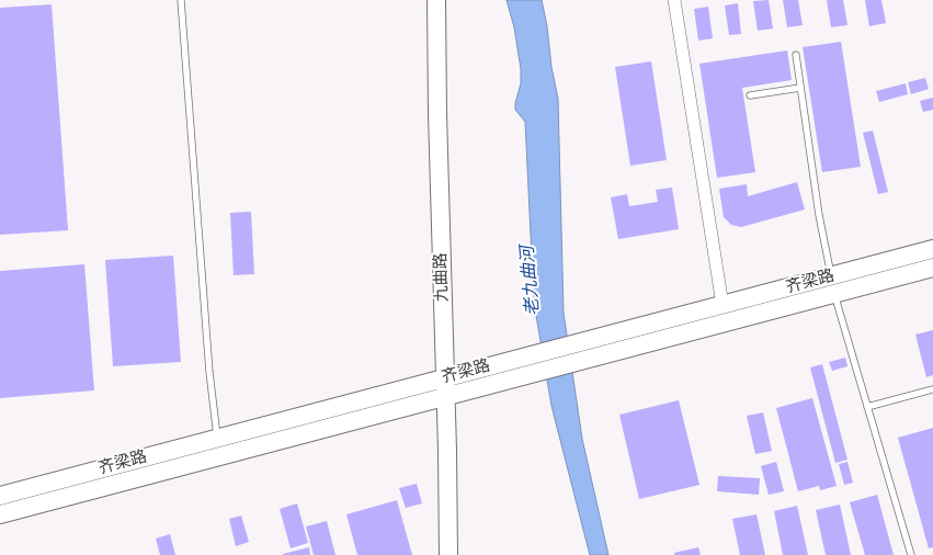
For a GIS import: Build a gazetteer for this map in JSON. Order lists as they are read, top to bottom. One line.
{"streets":{"main road":["九曲路","齐梁路"]},"crossings":[["九曲路","齐梁路"]],"water":["老九曲河"]}
